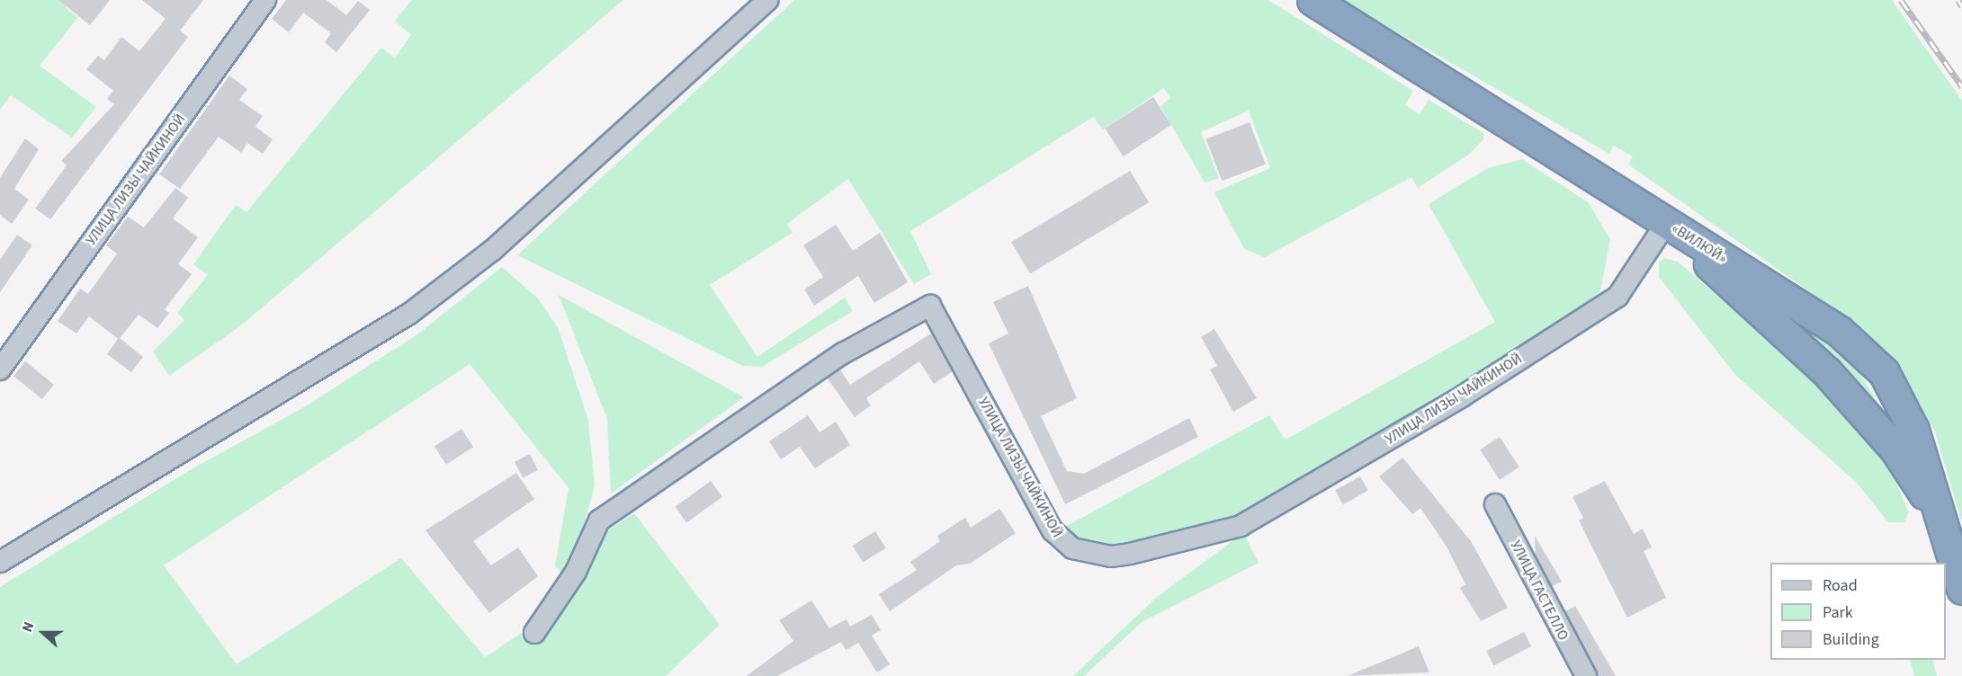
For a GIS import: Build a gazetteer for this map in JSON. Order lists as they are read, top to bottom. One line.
{"streets":{"highway":["«ВИЛЮЙ»"],"street":["УЛИЦА ЛИЗЫ ЧАЙКИНОЙ","УЛИЦА ГАСТЕЛЛО"]},"crossings":[["УЛИЦА ЛИЗЫ ЧАЙКИНОЙ","«ВИЛЮЙ»"]],"legend":["Road","Park","Building"],"north":"left"}
